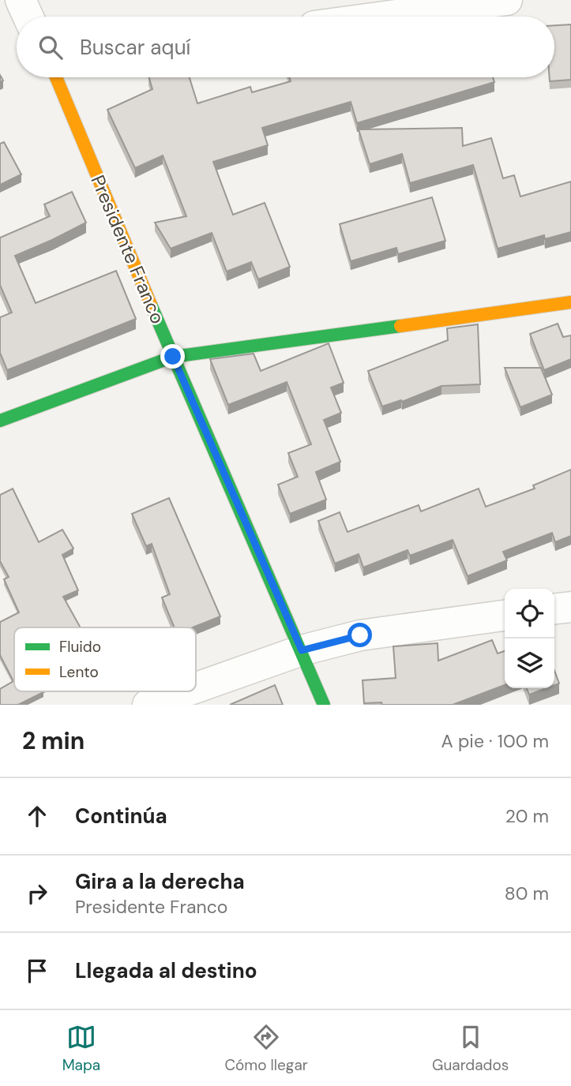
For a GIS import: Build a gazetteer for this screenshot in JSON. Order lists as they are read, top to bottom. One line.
{"streets":{"street":["Presidente Franco"]},"legend":["Fluido","Lento"],"page":{"search":"Buscar aquí","heading":["2 min","A pie · 100 m"],"list":[["Continúa","20 m"],["Gira a la derecha","Presidente Franco","80 m"],"Llegada al destino"],"nav":["Mapa","Cómo llegar","Guardados"]}}
